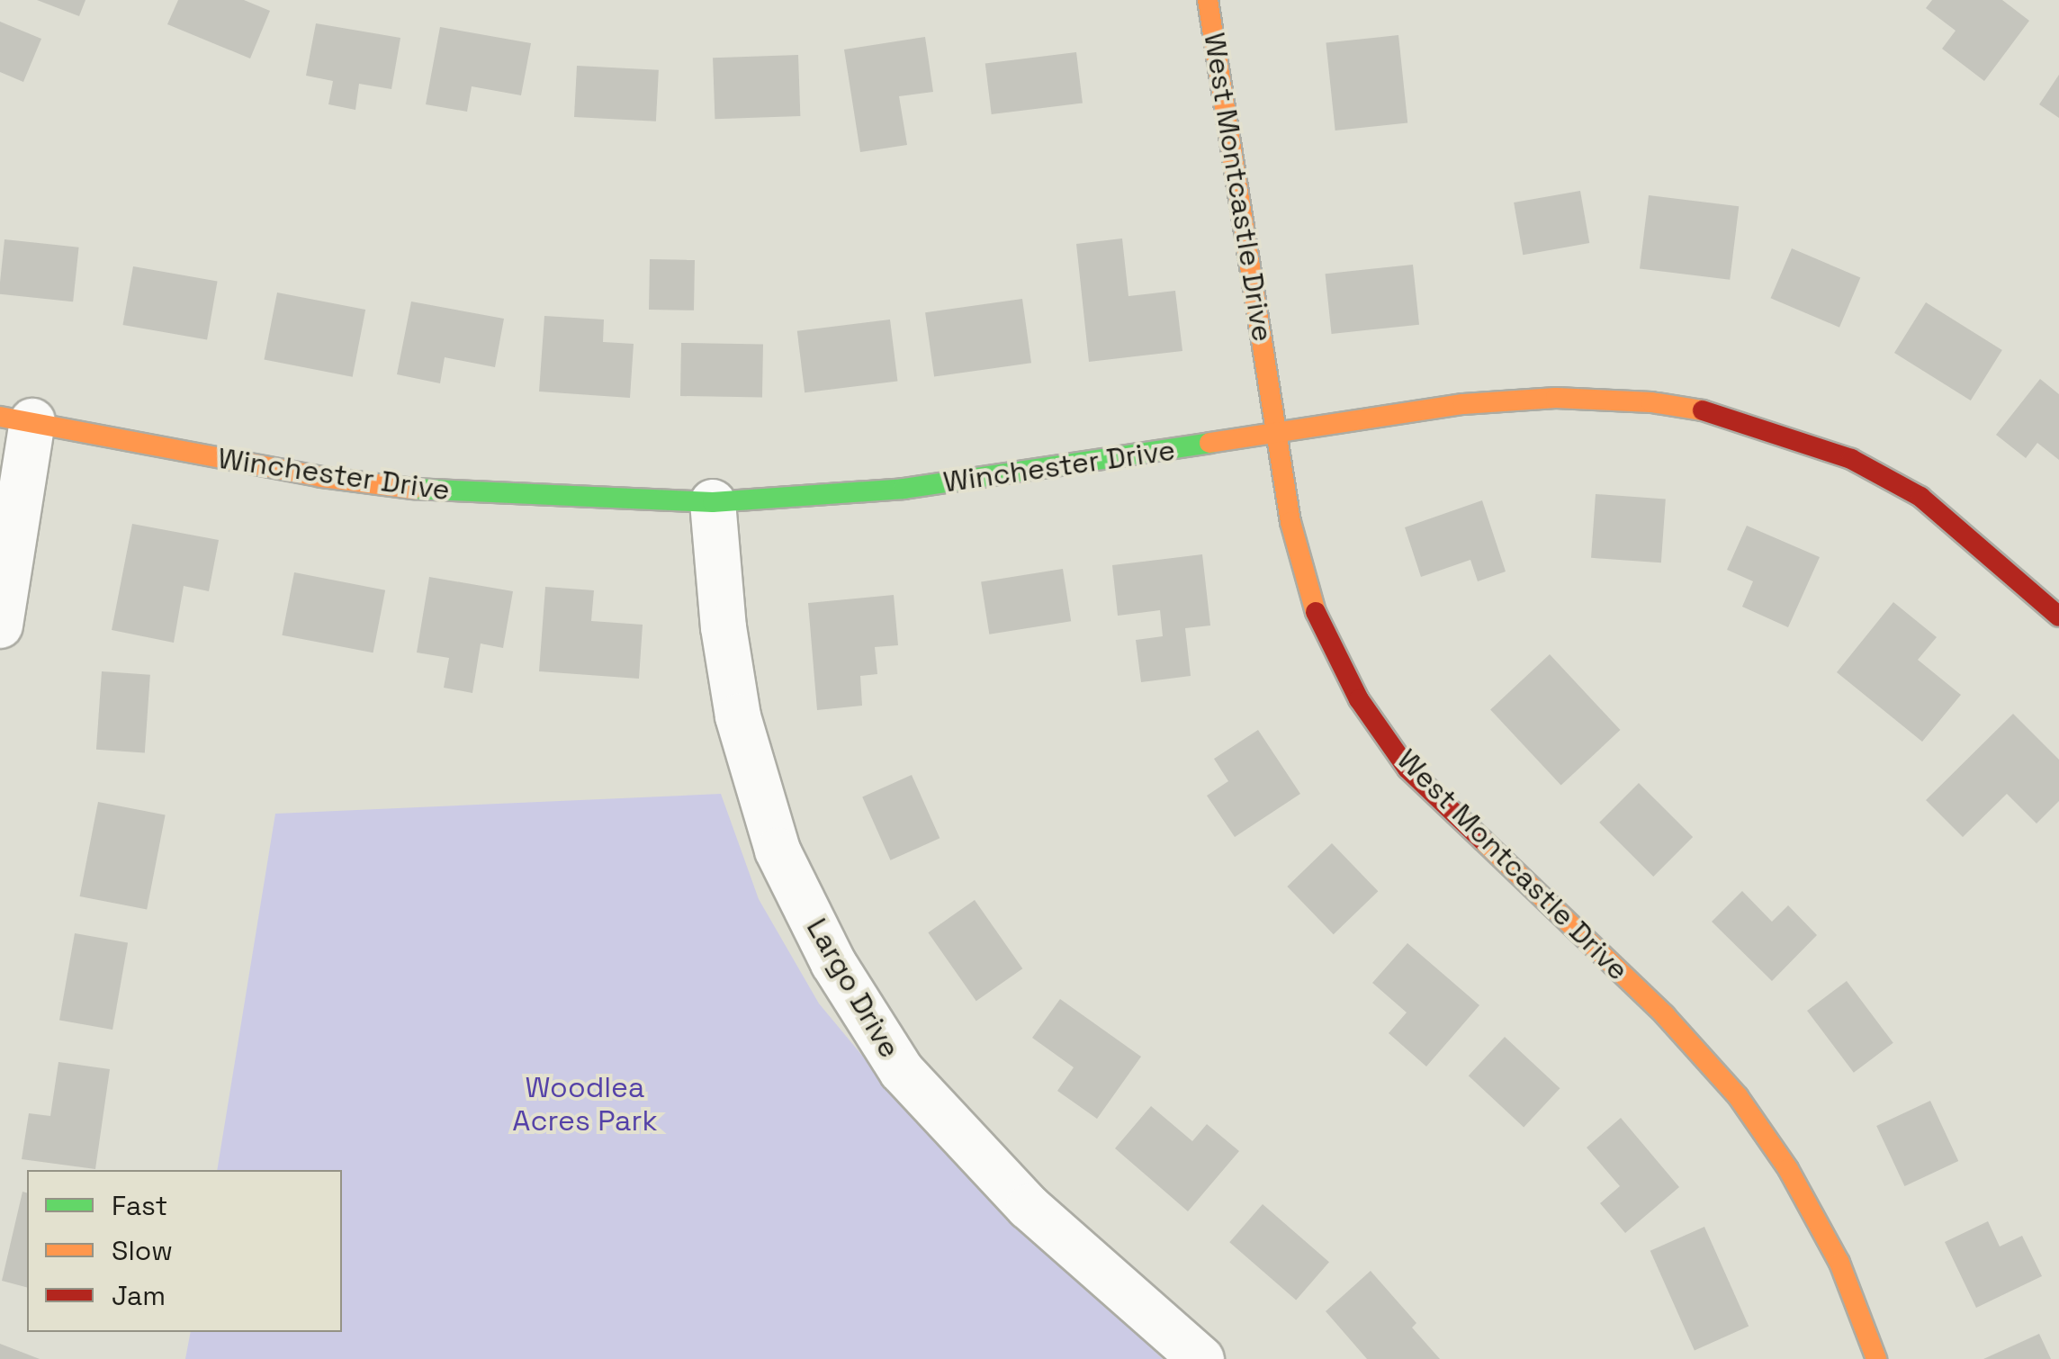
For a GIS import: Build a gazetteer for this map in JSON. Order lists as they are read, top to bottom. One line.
{"streets":{"street":["West Montcastle Drive","Winchester Drive","Largo Drive"]},"crossings":[["West Montcastle Drive","Winchester Drive"],["Winchester Drive","Largo Drive"]],"parks":["Woodlea Acres Park"],"legend":["Fast","Slow","Jam"]}
